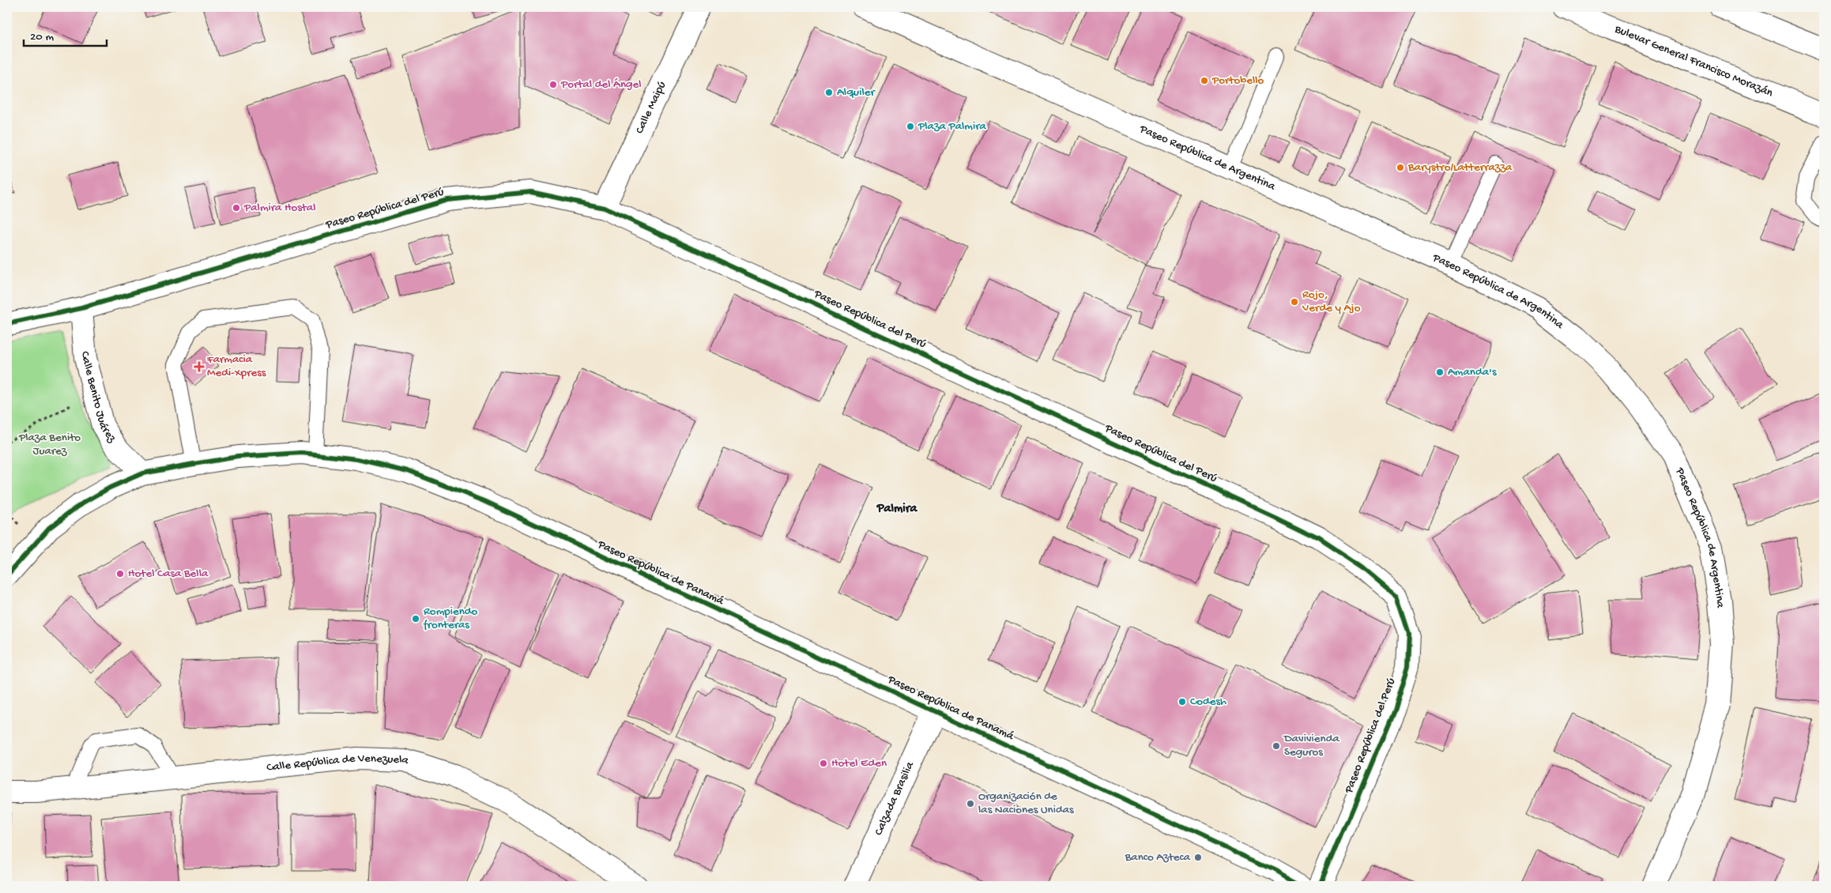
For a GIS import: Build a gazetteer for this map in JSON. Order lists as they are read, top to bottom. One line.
{"streets":{"street":["Bulevar General Francisco Morazán","Calle Maipú","Paseo República de Argentina","Paseo República del Perú","Calle Benito Juárez","Paseo República de Panamá","Calle República de Venezuela","Calzada Brasilia"]},"crossings":[["Calle Maipú","Paseo República del Perú"],["Paseo República del Perú","Calle Benito Juárez"],["Calle Benito Juárez","Paseo República de Panamá"],["Paseo República de Panamá","Calzada Brasilia"]],"districts":["Palmira"],"parks":["Plaza Benito Juarez"],"places":{"other":["Portobello","Portal del Ángel","Alquiler","Plaza Palmira","Barystro/Latterrazza","Palmira Hostal","Rojo, Verde y Ajo","Amanda's","Hotel Casa Bella","Rompiendo fronteras","Codesh","Davivienda Seguros","Hotel Eden","Organización de las Naciones Unidas","Banco Azteca"],"health":["Farmacia Medi-Xpress"]},"scale_bar":"20 m"}
